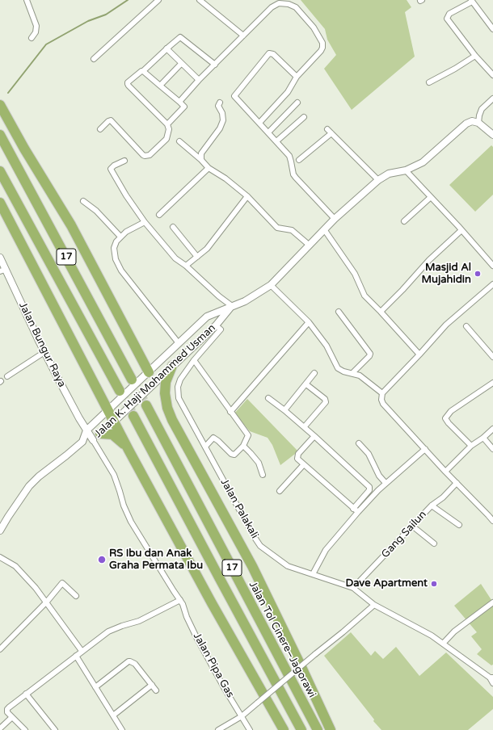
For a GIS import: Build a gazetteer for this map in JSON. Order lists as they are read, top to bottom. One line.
{"streets":{"highway":["17","Jalan Tol Cinere–Jagorawi"],"street":["Jalan Bungur Raya","Jalan K. Haji Mohammed Usman","Jalan Palakali","Gang Sailun","Jalan Pipa Gas"]},"crossings":[["Jalan Bungur Raya","Jalan K. Haji Mohammed Usman"],["Jalan Bungur Raya","Jalan Pipa Gas"],["Jalan K. Haji Mohammed Usman","Jalan Palakali"],["Jalan K. Haji Mohammed Usman","Jalan Pipa Gas"],["Jalan Palakali","Gang Sailun"]],"places":["Masjid Al Mujahidin","RS Ibu dan Anak Graha Permata Ibu","Dave Apartment"]}
